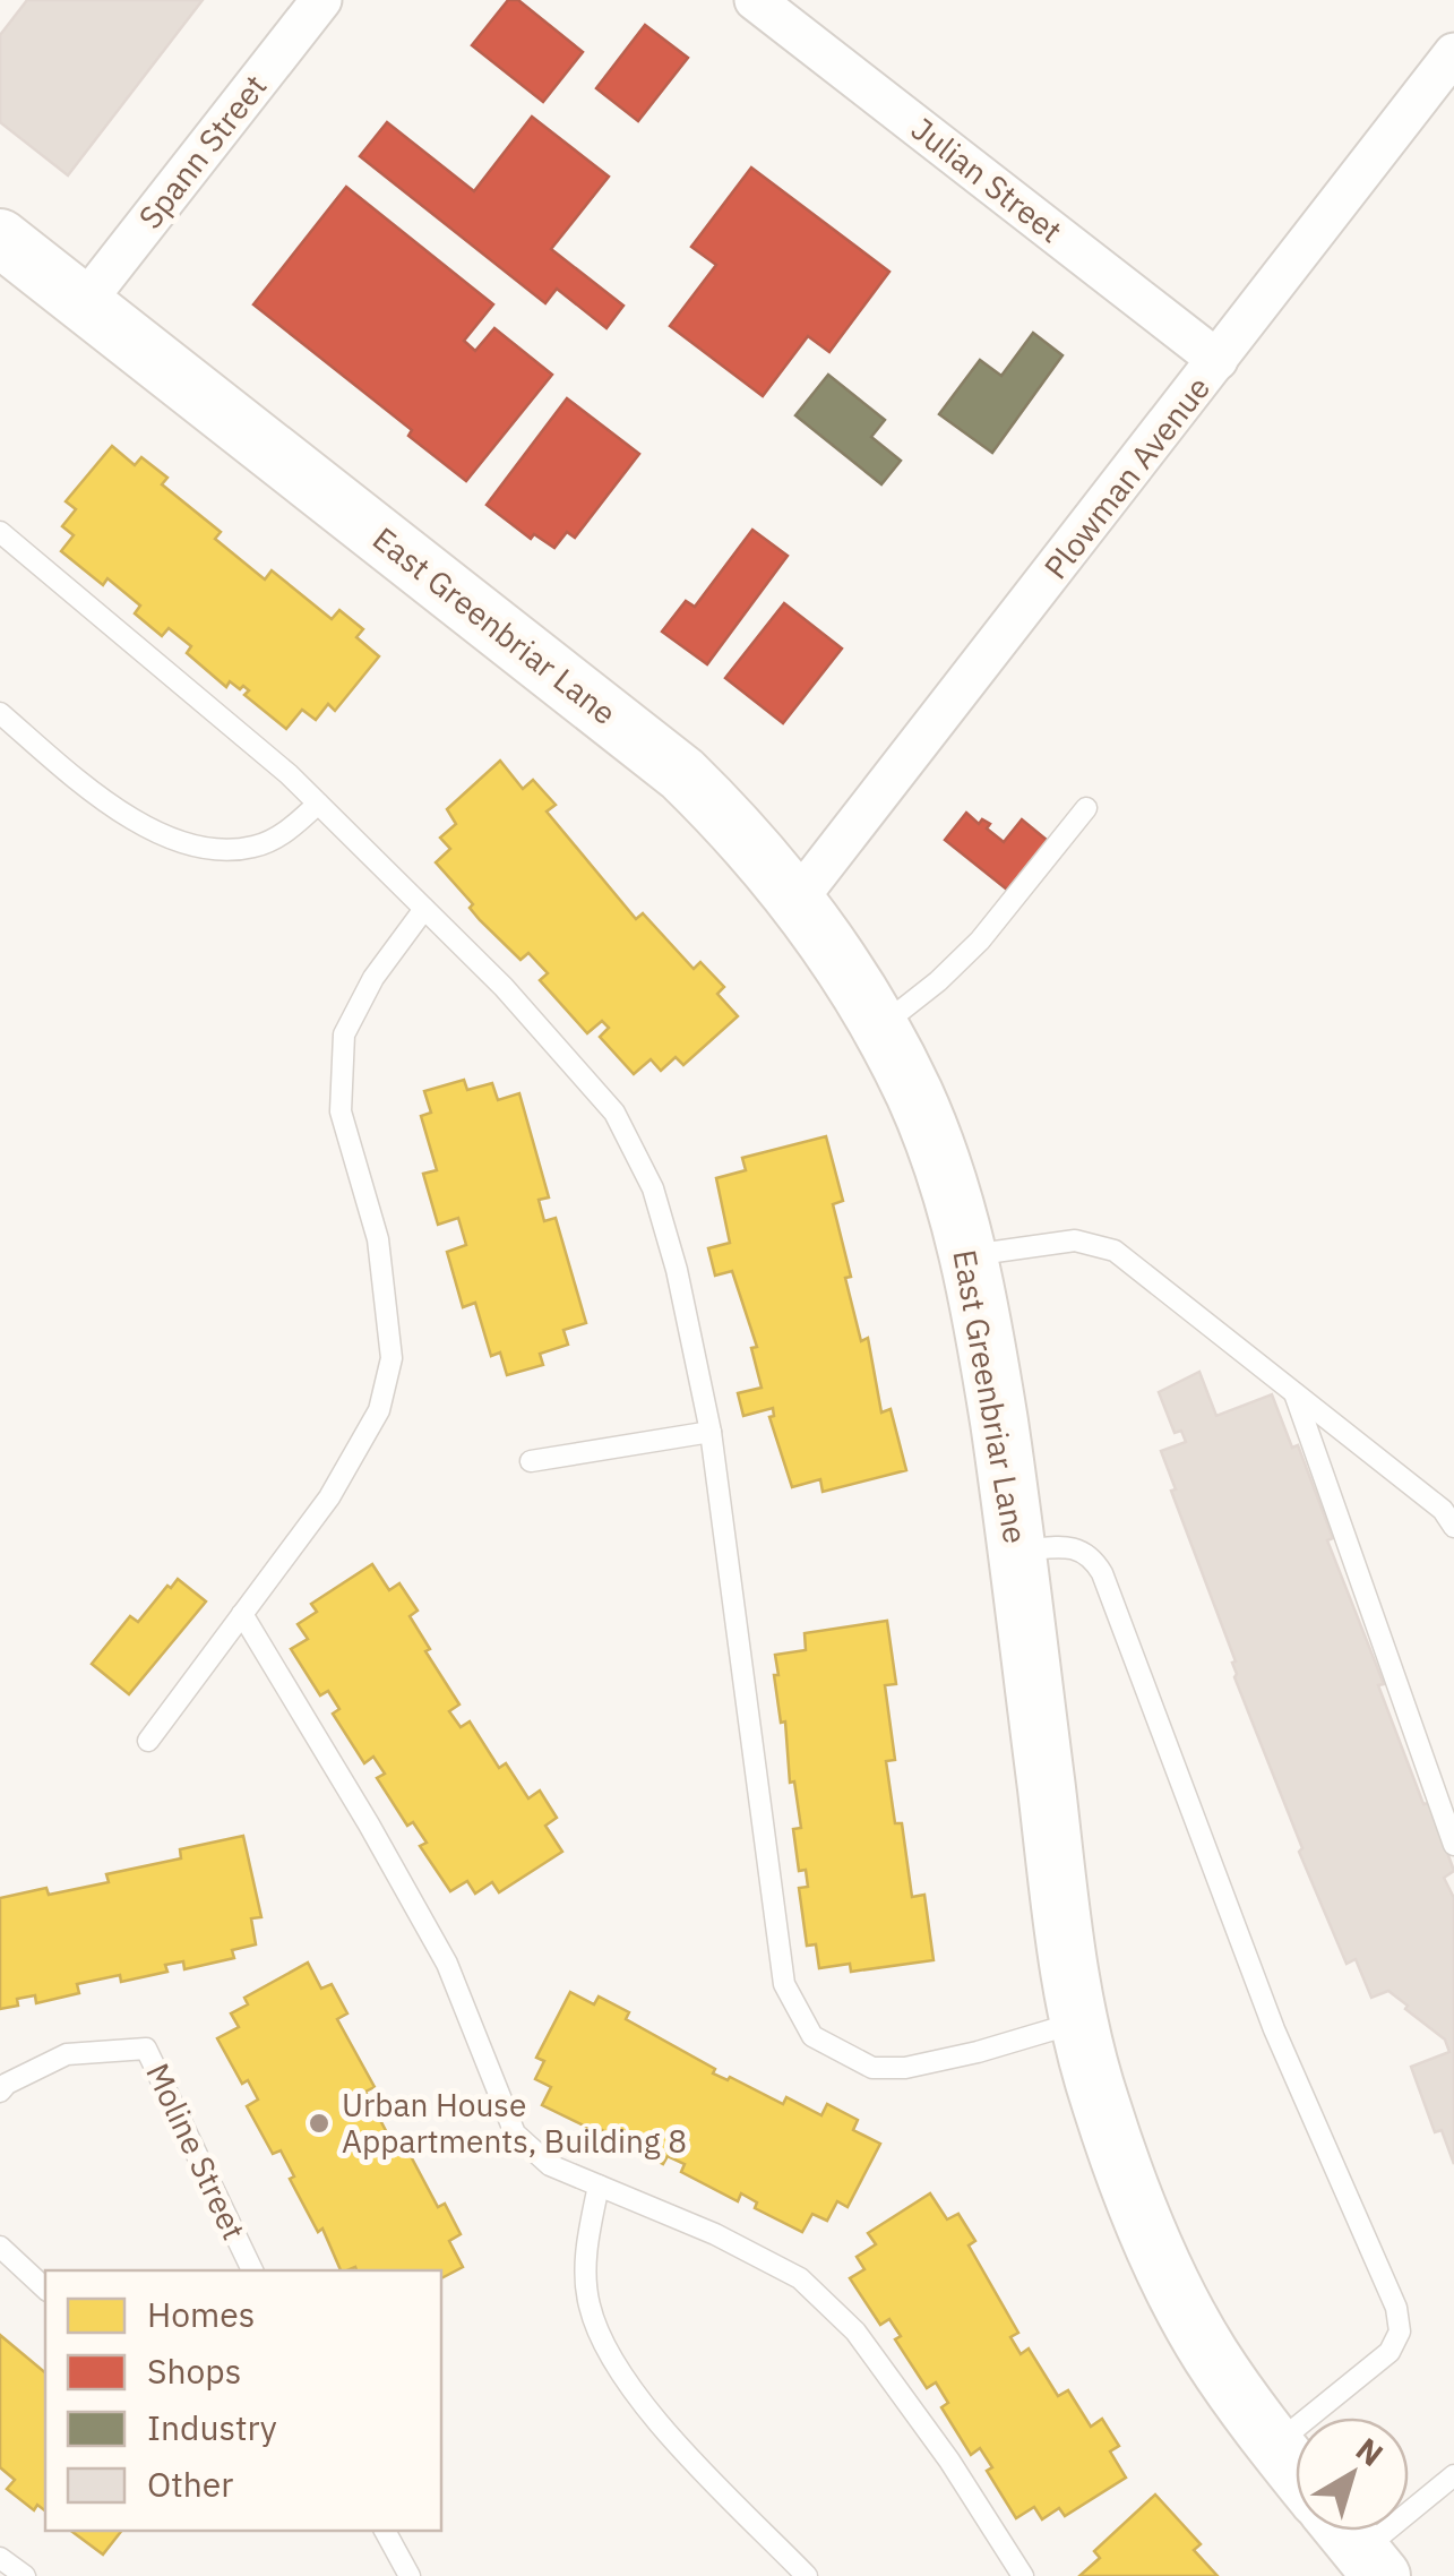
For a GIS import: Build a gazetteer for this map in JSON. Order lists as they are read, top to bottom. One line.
{"streets":{"street":["Spann Street","Julian Street","Plowman Avenue","East Greenbriar Lane"],"lane":["Moline Street"]},"crossings":[["Spann Street","East Greenbriar Lane"],["Julian Street","Plowman Avenue"],["Plowman Avenue","East Greenbriar Lane"]],"places":["Urban House Appartments, Building 8"],"legend":["Homes","Shops","Industry","Other"],"north":"top right"}
